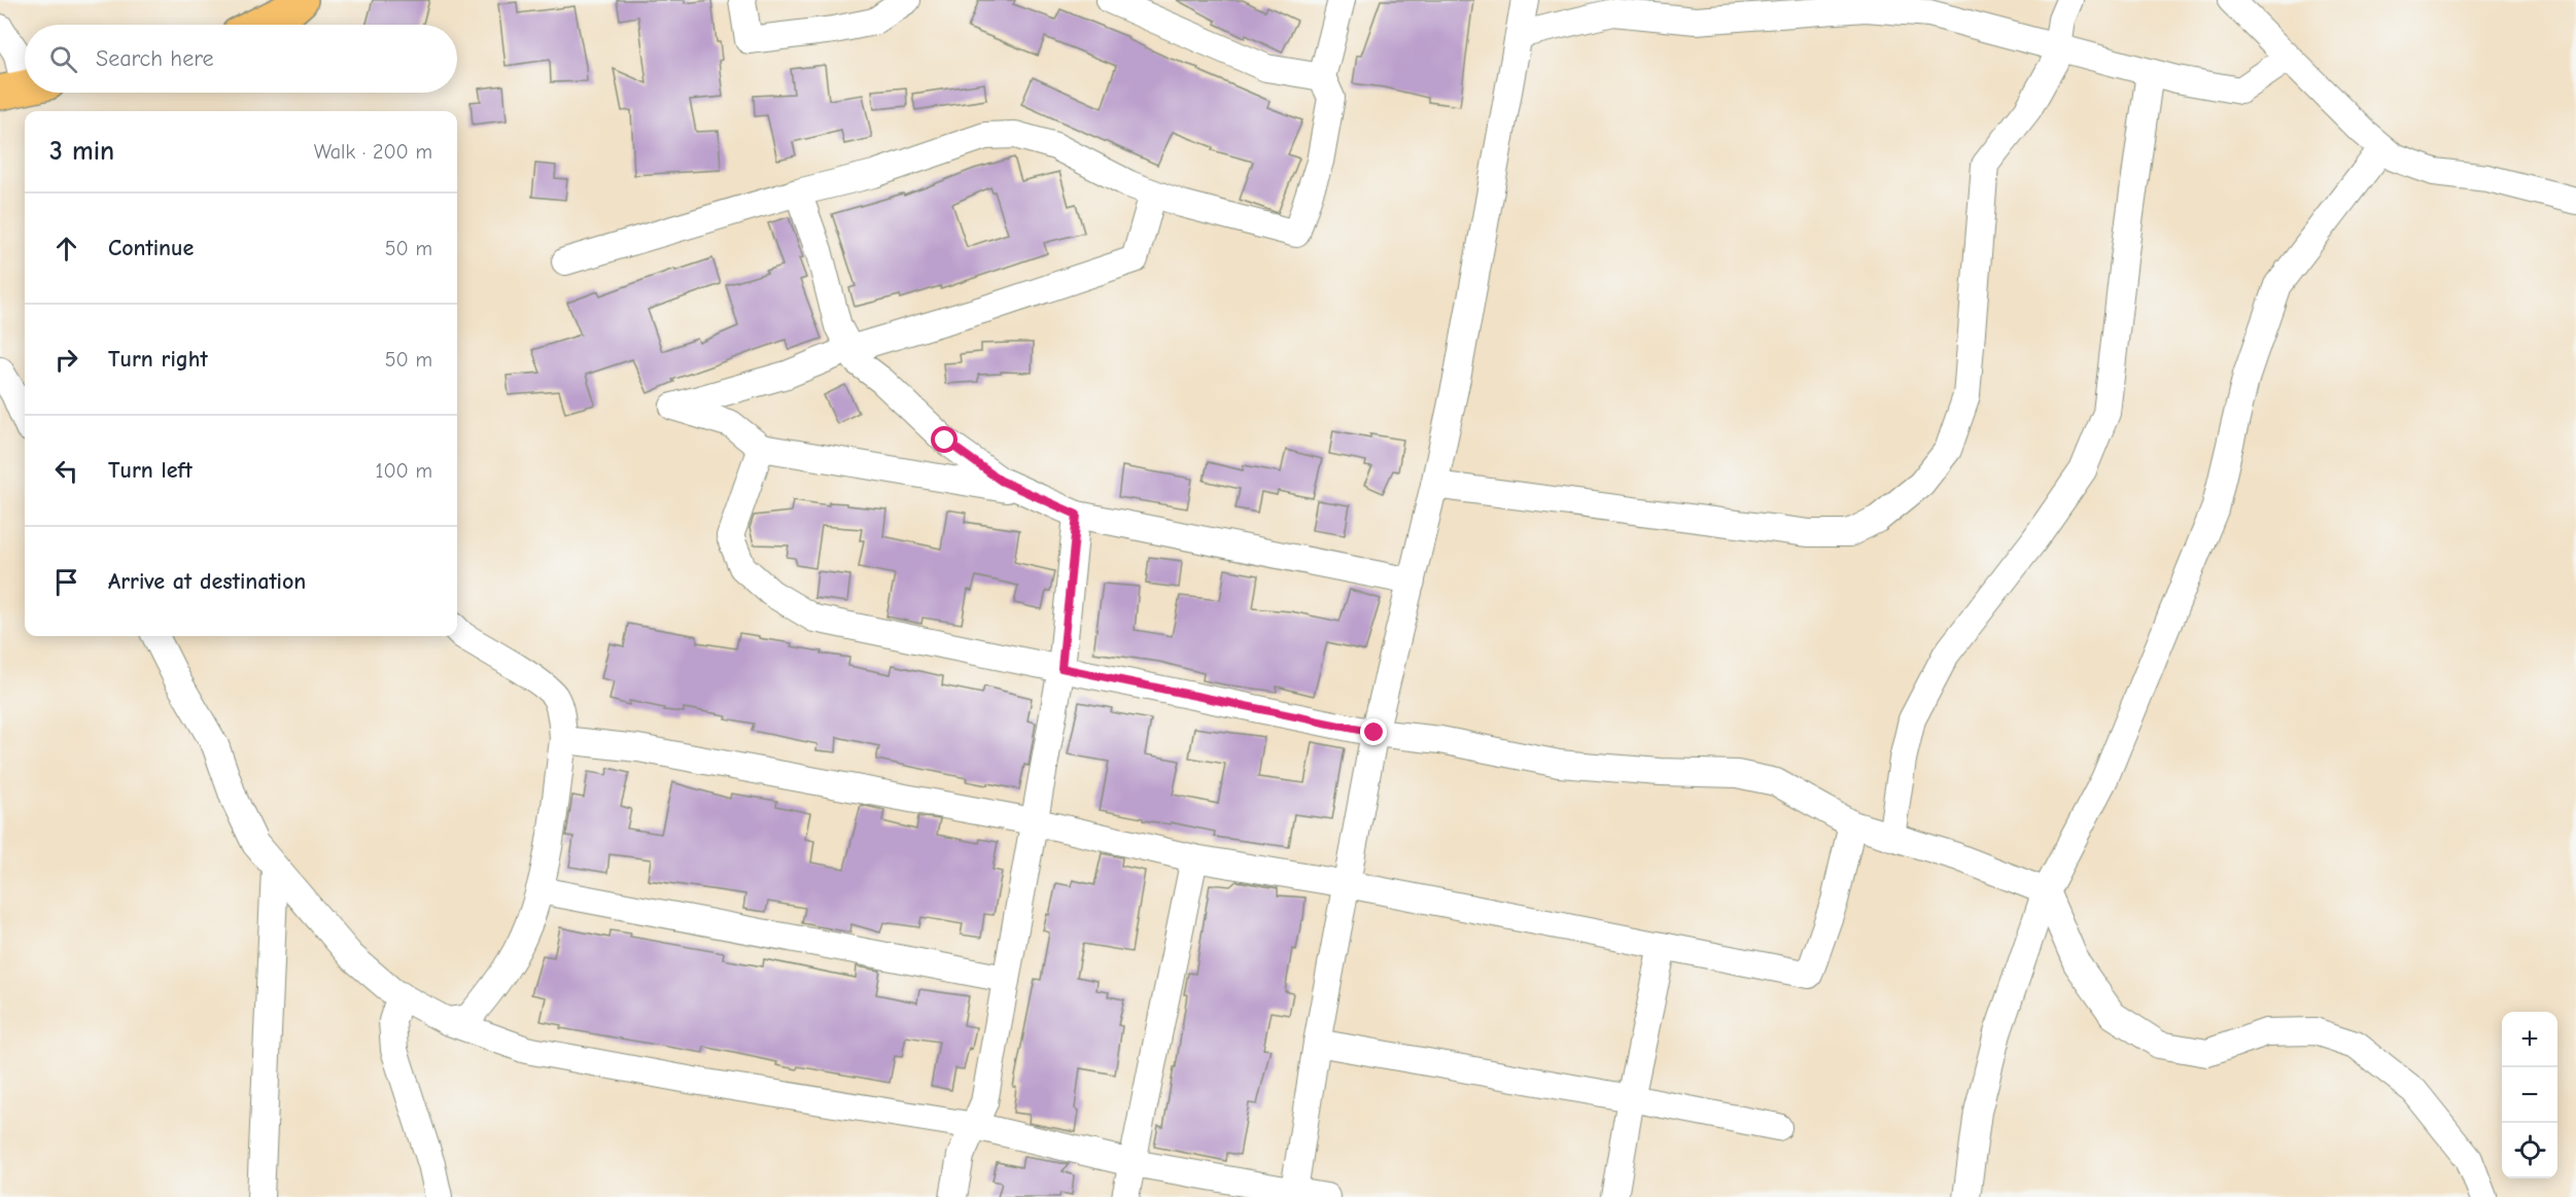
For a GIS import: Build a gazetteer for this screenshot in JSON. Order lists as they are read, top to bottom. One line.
{"page":{"search":"Search here","heading":["3 min","Walk · 200 m"],"list":[["Continue","50 m"],["Turn right","50 m"],["Turn left","100 m"],"Arrive at destination"],"map_buttons":["+","−"]}}
